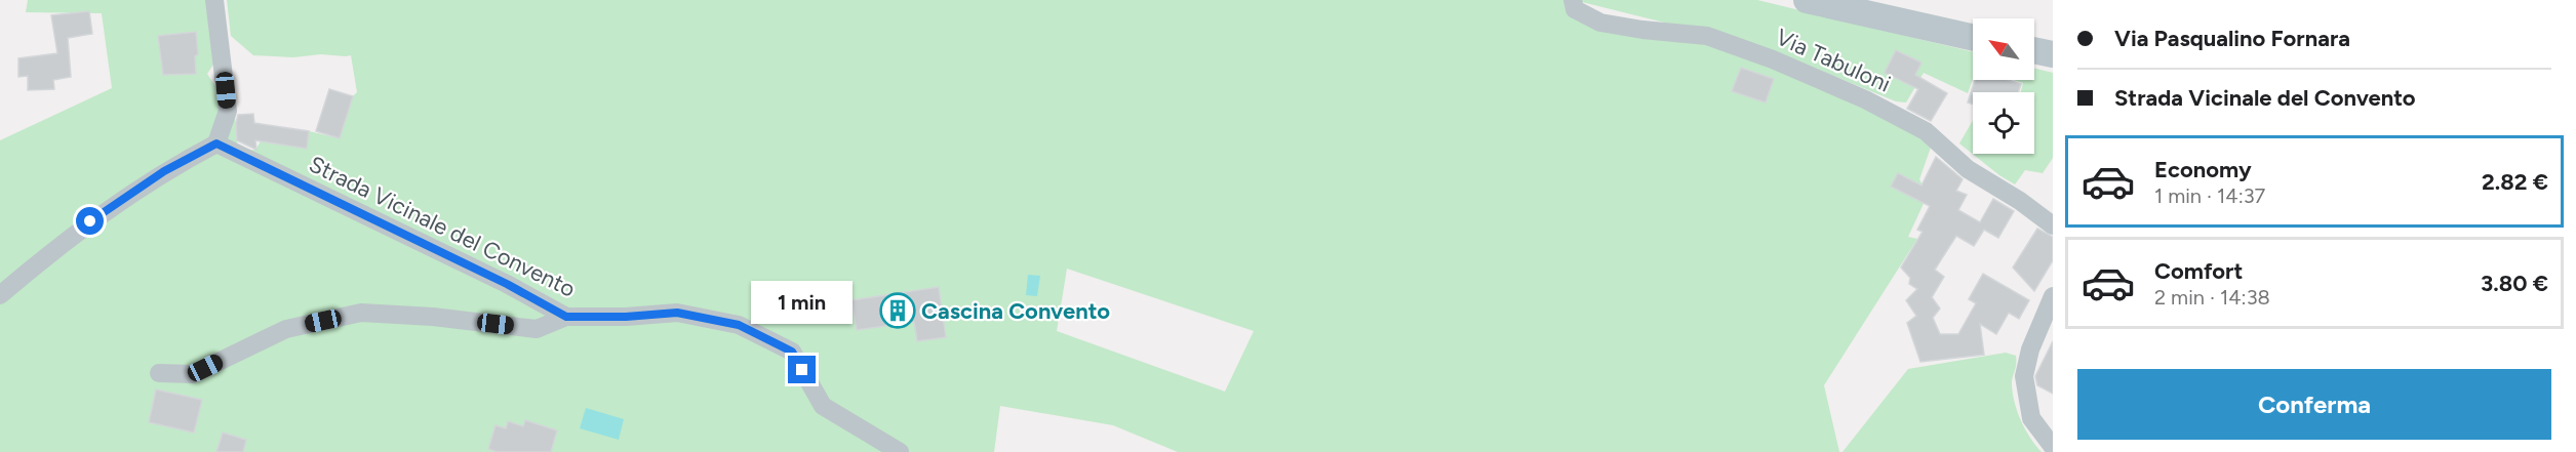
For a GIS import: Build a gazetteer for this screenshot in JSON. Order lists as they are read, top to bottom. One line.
{"streets":{"street":["Via Tabuloni","Strada Vicinale del Convento"]},"places":{"building":["Cascina Convento"]},"north":"top left","page":{"banner":["Via Pasqualino Fornara","Strada Vicinale del Convento"],"list":[{"name":"Economy","note":"1 min · 14:37","value":"2.82 €"},{"name":"Comfort","note":"2 min · 14:38","value":"3.80 €"}],"bubble":"1 min","buttons":"Conferma"}}
